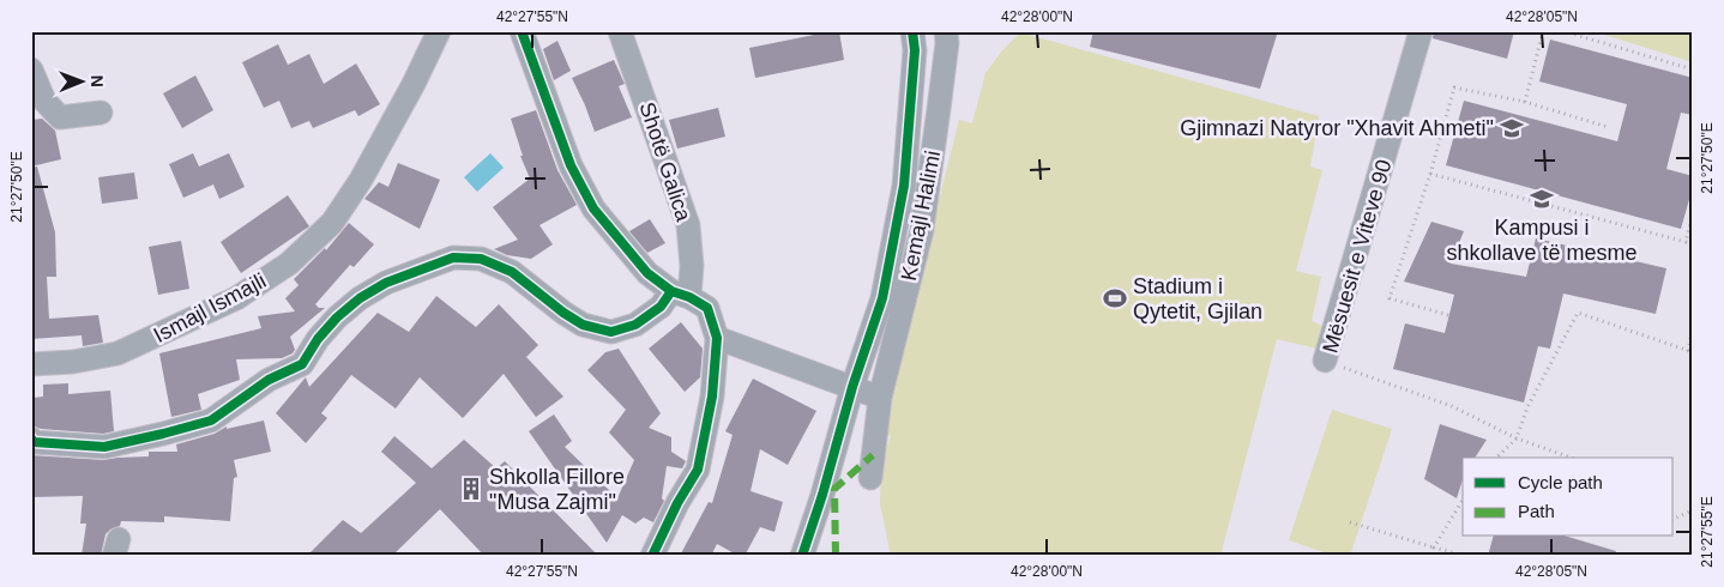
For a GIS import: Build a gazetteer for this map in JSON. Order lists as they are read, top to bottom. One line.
{"streets":{"street":["Shotë Galica","Kemajl Halimi","Mësuesit e Viteve 90","Ismajl Ismajli"]},"places":{"school or university":["Gjimnazi Natyror \"Xhavit Ahmeti\"","Kampusi i shkollave të mesme"],"sports":["Stadium i Qytetit, Gjilan"],"building":["Shkolla Fillore \"Musa Zajmi\""]},"legend":["Cycle path","Path"],"north":"right","coordinates":["42°27'55\"N","42°28'00\"N","42°28'05\"N","21°27'50\"E","21°27'55\"E"]}
